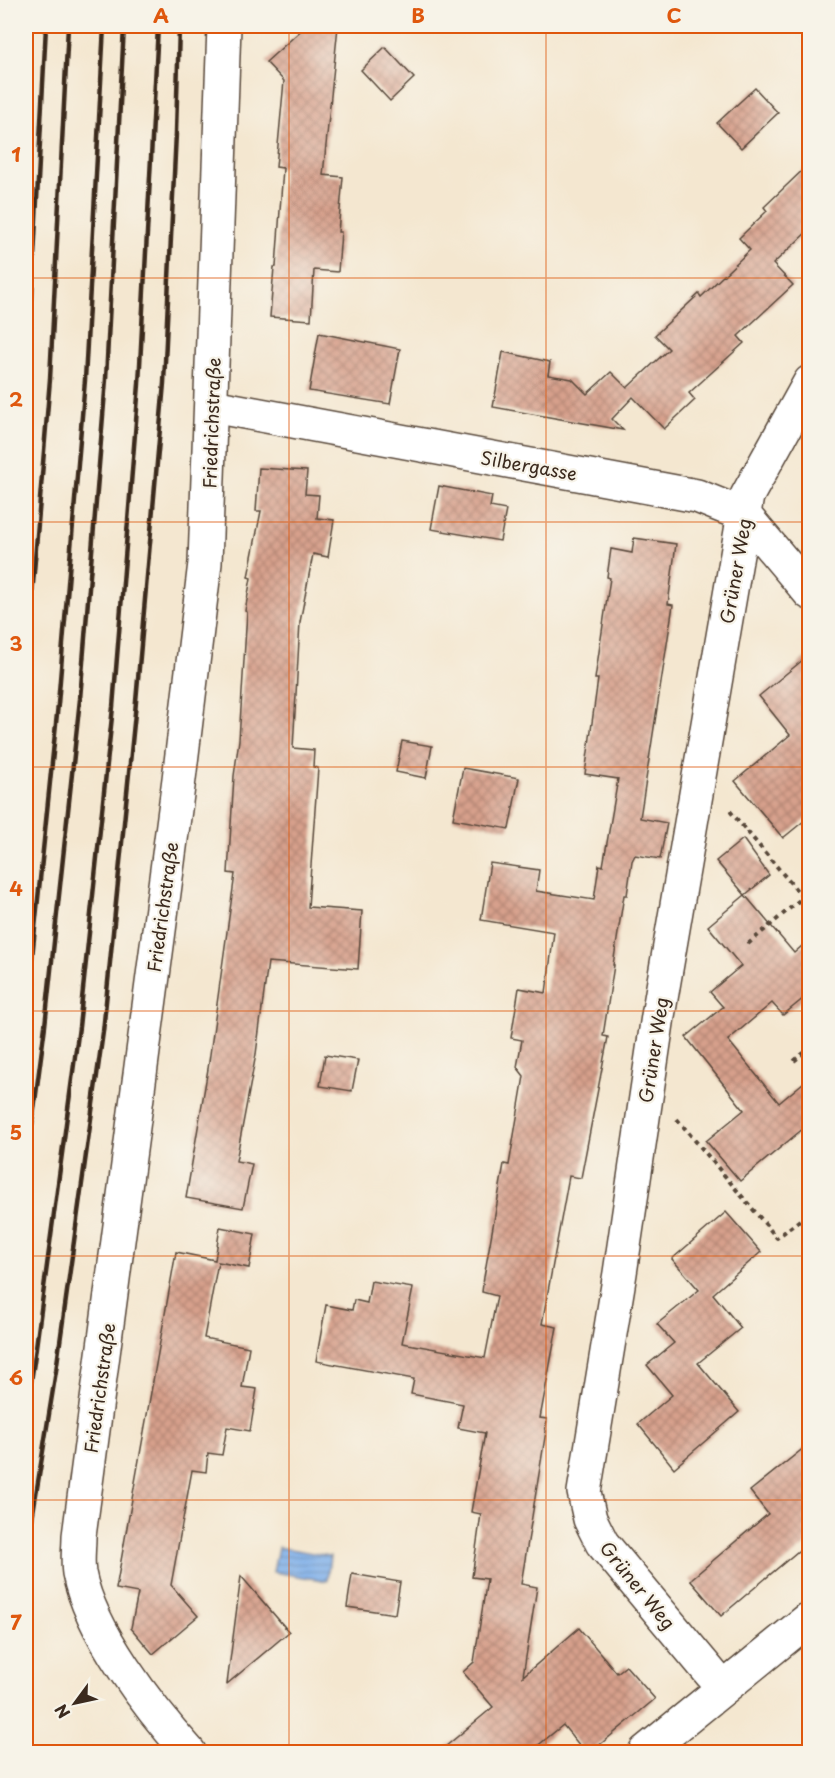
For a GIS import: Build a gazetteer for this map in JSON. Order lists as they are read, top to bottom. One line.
{"streets":{"street":["Friedrichstraße","Silbergasse","Grüner Weg"]},"crossings":[["Friedrichstraße","Silbergasse"],["Silbergasse","Grüner Weg"]],"north":"bottom left","grid":{"columns":["A","B","C"],"rows":["1","2","3","4","5","6","7"]}}
